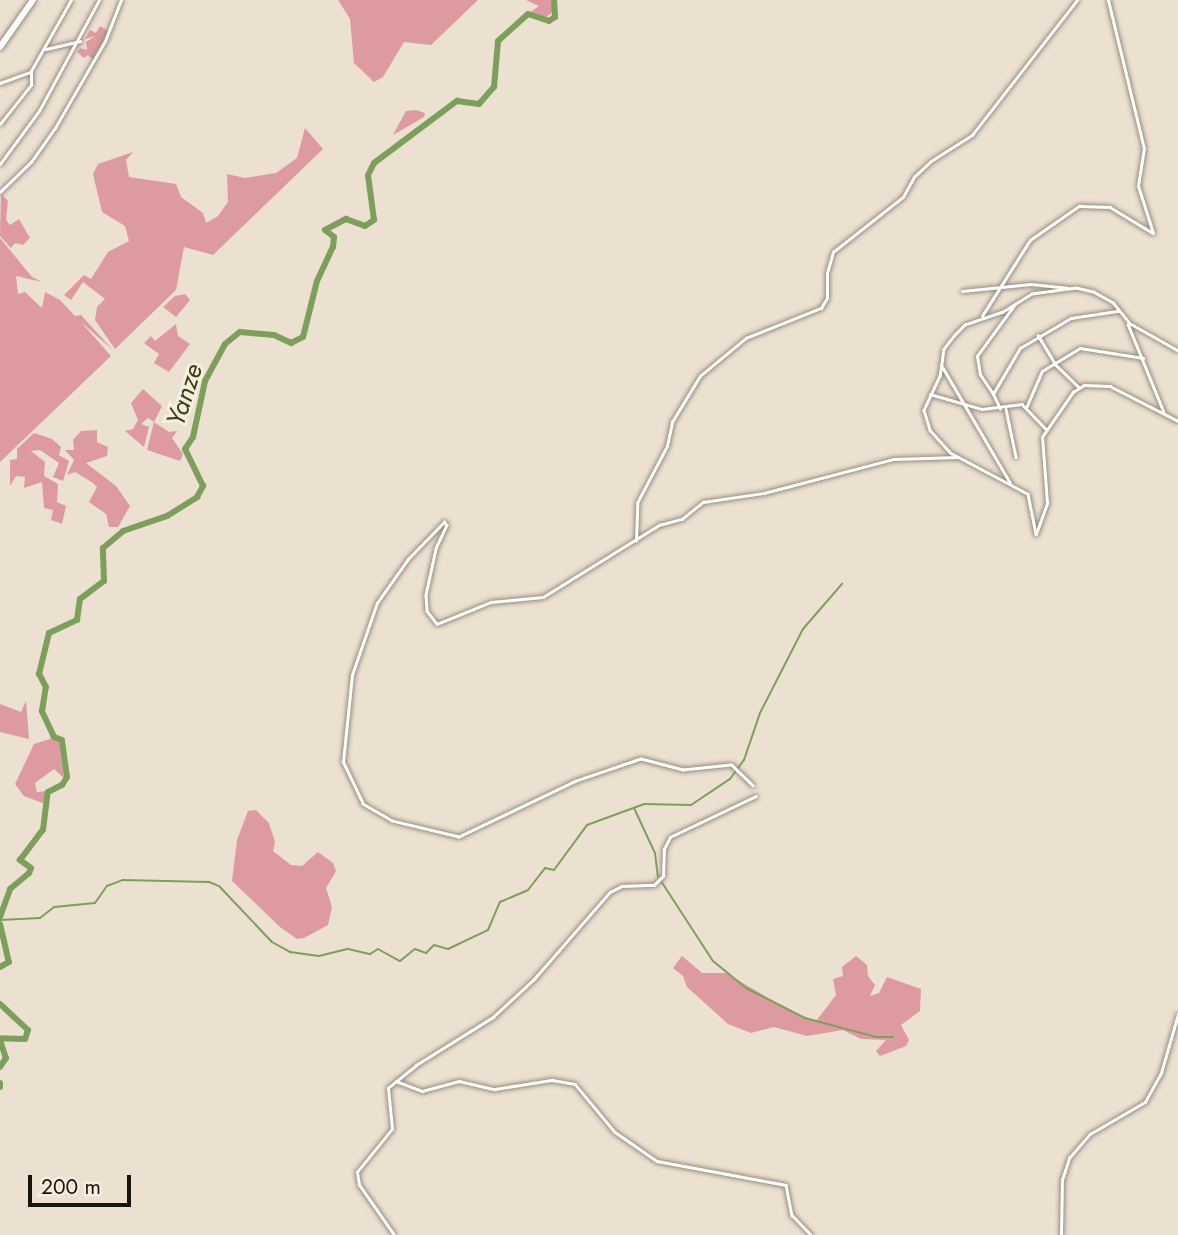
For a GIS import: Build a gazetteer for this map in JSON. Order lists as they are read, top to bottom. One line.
{"water":["Yanze"],"scale_bar":"200 m"}
